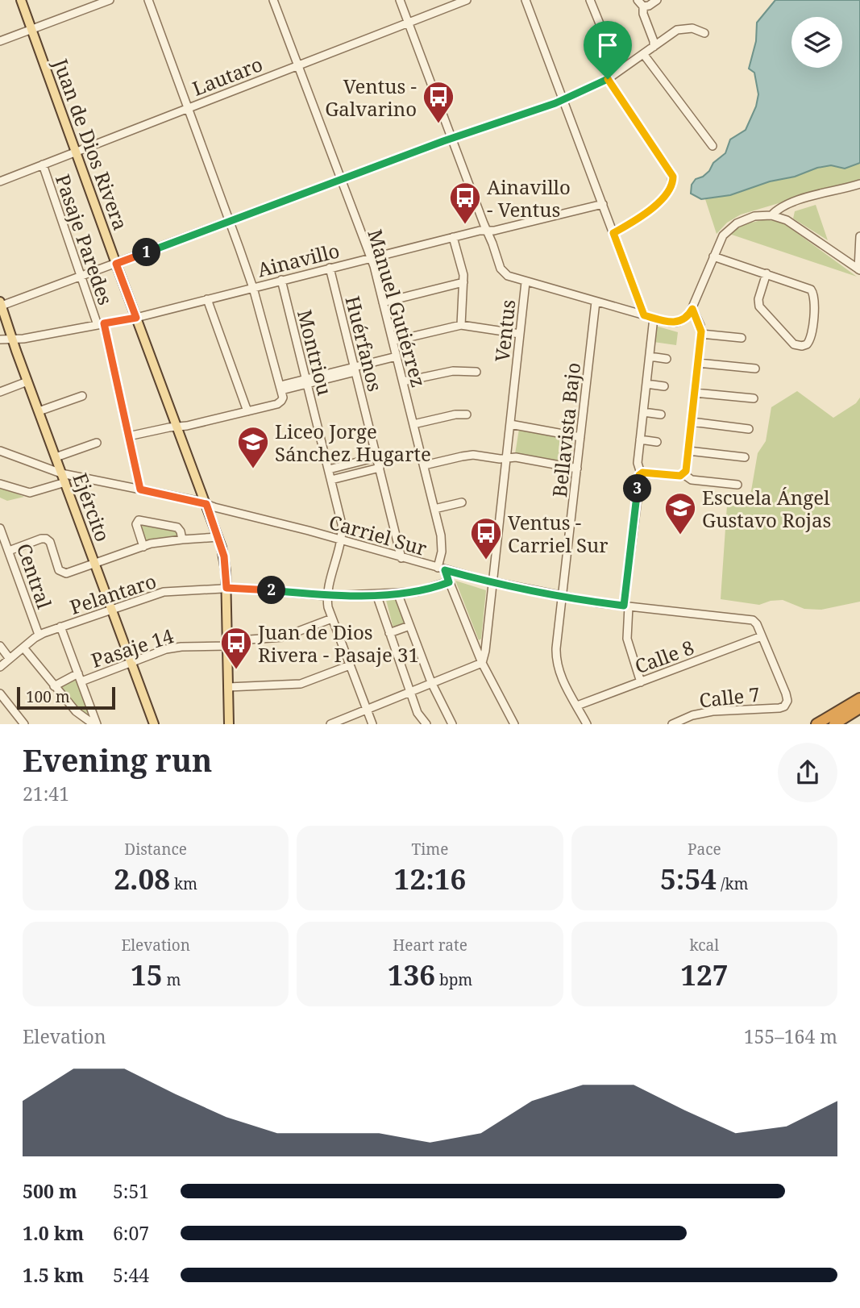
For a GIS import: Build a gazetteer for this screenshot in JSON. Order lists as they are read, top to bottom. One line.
{"streets":{"main road":["Juan de Dios Rivera","Ejército"],"street":["Lautaro","Pasaje Paredes","Ainavillo","Manuel Gutiérrez","Ventus","Huérfanos","Montriou","Bellavista Bajo","Carriel Sur","Central","Pelantaro","Pasaje 14","Calle 8","Calle 7"]},"crossings":[["Lautaro","Juan de Dios Rivera"],["Lautaro","Pasaje Paredes"],["Lautaro","Manuel Gutiérrez"],["Lautaro","Ventus"],["Juan de Dios Rivera","Ainavillo"],["Juan de Dios Rivera","Carriel Sur"],["Juan de Dios Rivera","Pelantaro"],["Juan de Dios Rivera","Pasaje 14"],["Pasaje Paredes","Ainavillo"],["Pasaje Paredes","Carriel Sur"],["Ainavillo","Manuel Gutiérrez"],["Ainavillo","Ventus"],["Ainavillo","Huérfanos"],["Ainavillo","Montriou"],["Ainavillo","Ejército"],["Manuel Gutiérrez","Ventus"],["Manuel Gutiérrez","Carriel Sur"],["Manuel Gutiérrez","Pelantaro"],["Ventus","Carriel Sur"],["Huérfanos","Carriel Sur"],["Montriou","Carriel Sur"],["Montriou","Pelantaro"],["Montriou","Pasaje 14"],["Bellavista Bajo","Carriel Sur"],["Bellavista Bajo","Calle 8"],["Ejército","Carriel Sur"],["Ejército","Pelantaro"],["Ejército","Pasaje 14"],["Carriel Sur","Calle 8"],["Carriel Sur","Calle 7"],["Central","Pelantaro"],["Calle 8","Calle 7"]],"places":{"bus stop":["Ventus - Galvarino","Ainavillo - Ventus","Ventus - Carriel Sur","Juan de Dios Rivera - Pasaje 31"],"school or university":["Liceo Jorge Sánchez Hugarte","Escuela Ángel Gustavo Rojas"]},"scale_bar":"100 m","page":{"pins":["1","3","2"],"scale":"100 m","heading":["Evening run","21:41"],"stats":[["Distance","2.08 km"],["Time","12:16"],["Pace","5:54 /km"],["Elevation","15 m"],["Heart rate","136 bpm"],["kcal","127"]],"chart":["Elevation","155–164 m"],"list":[{"name":"500 m","note":"5:51"},{"name":"1.0 km","note":"6:07"},{"name":"1.5 km","note":"5:44"}]}}
